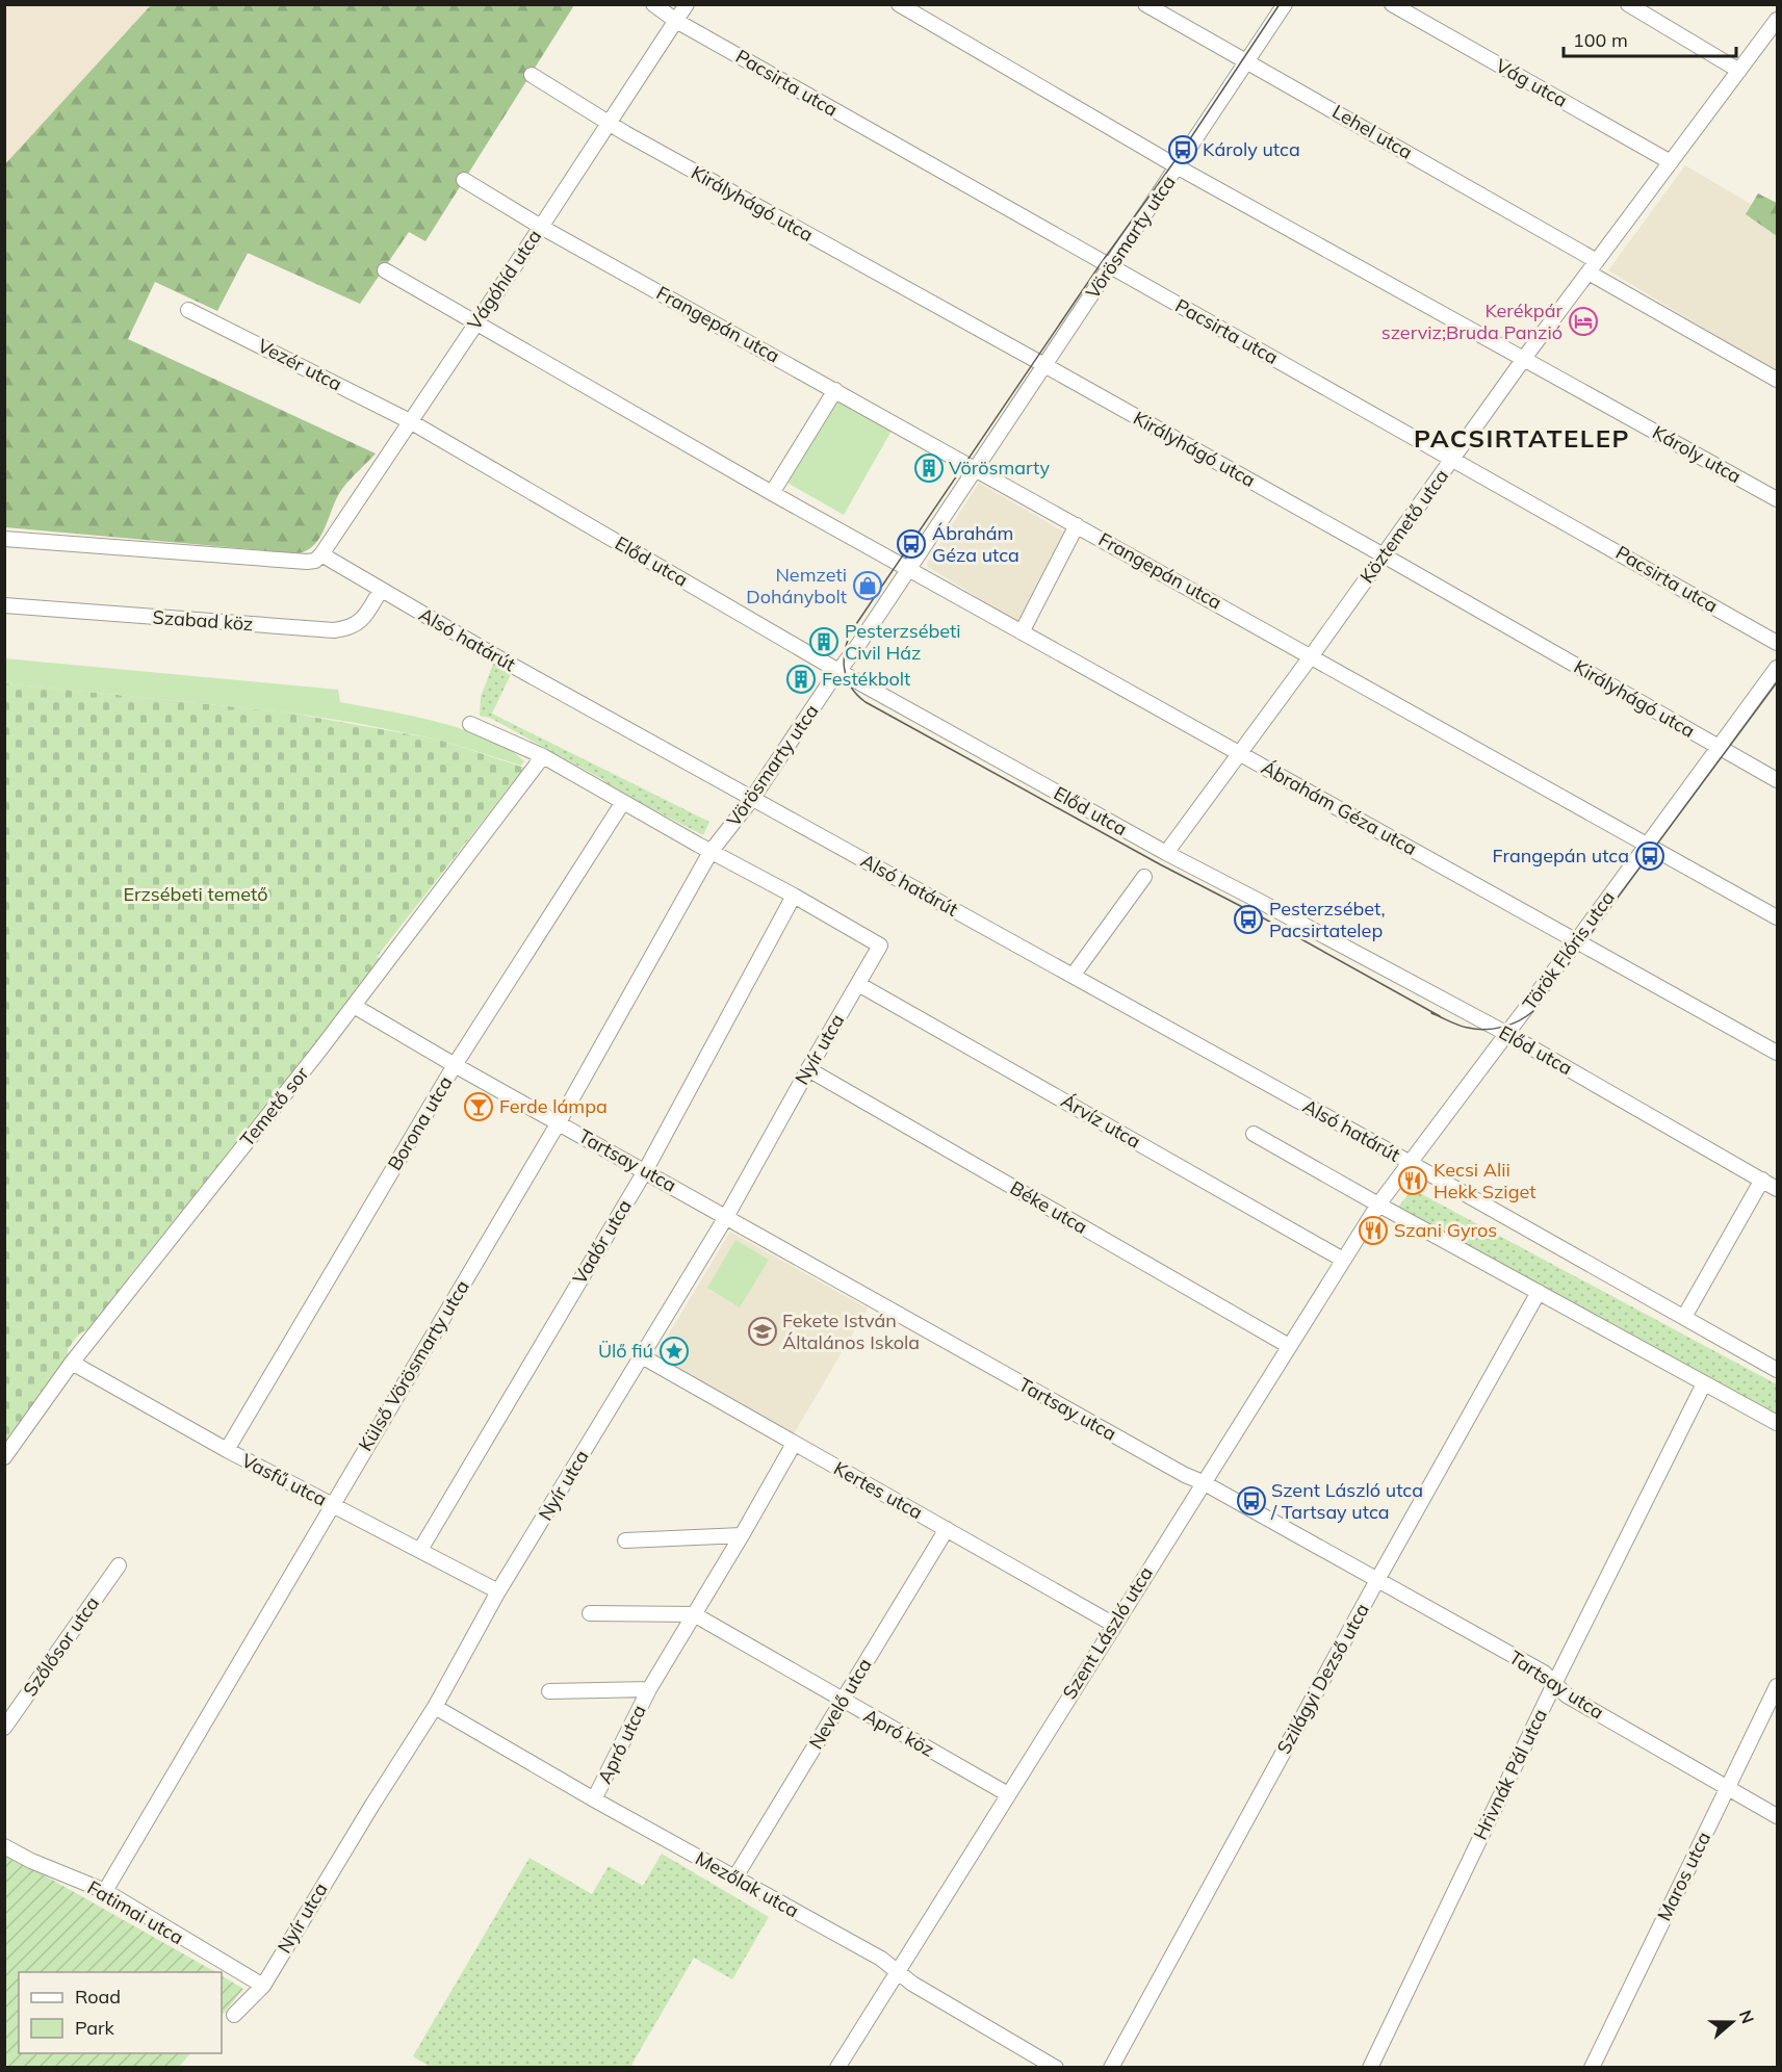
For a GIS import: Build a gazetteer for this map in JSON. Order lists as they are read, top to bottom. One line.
{"streets":{"street":["Pacsirta utca","Vág utca","Lehel utca","Királyhágó utca","Vörösmarty utca","Vágóhíd utca","Frangepán utca","Vezér utca","Károly utca","Köztemető utca","Előd utca","Szabad köz","Alsó határút","Ábrahám Géza utca","Török Flóris utca","Nyír utca","Temető sor","Árvíz utca","Borona utca","Tartsay utca","Béke utca","Vadőr utca","Külső Vörösmarty utca","Vasfű utca","Kertes utca","Szent László utca","Szőlősor utca","Szilágyi Dezső utca","Nevelő utca","Apró köz","Apró utca","Hrivnák Pál utca","Maros utca","Mezőlak utca","Fatimai utca"]},"crossings":[["Pacsirta utca","Vörösmarty utca"],["Pacsirta utca","Vágóhíd utca"],["Pacsirta utca","Köztemető utca"],["Vág utca","Köztemető utca"],["Lehel utca","Vörösmarty utca"],["Lehel utca","Köztemető utca"],["Királyhágó utca","Vörösmarty utca"],["Királyhágó utca","Vágóhíd utca"],["Királyhágó utca","Köztemető utca"],["Királyhágó utca","Török Flóris utca"],["Vörösmarty utca","Frangepán utca"],["Vörösmarty utca","Károly utca"],["Vörösmarty utca","Előd utca"],["Vörösmarty utca","Alsó határút"],["Vörösmarty utca","Ábrahám Géza utca"],["Vörösmarty utca","Külső Vörösmarty utca"],["Vágóhíd utca","Frangepán utca"],["Vágóhíd utca","Vezér utca"],["Vágóhíd utca","Előd utca"],["Vágóhíd utca","Alsó határút"],["Vágóhíd utca","Ábrahám Géza utca"],["Frangepán utca","Köztemető utca"],["Frangepán utca","Török Flóris utca"],["Vezér utca","Előd utca"],["Károly utca","Köztemető utca"],["Köztemető utca","Előd utca"],["Köztemető utca","Ábrahám Géza utca"],["Előd utca","Török Flóris utca"],["Szabad köz","Alsó határút"],["Alsó határút","Török Flóris utca"],["Ábrahám Géza utca","Török Flóris utca"],["Török Flóris utca","Szent László utca"],["Nyír utca","Árvíz utca"],["Nyír utca","Tartsay utca"],["Nyír utca","Béke utca"],["Nyír utca","Vadőr utca"],["Nyír utca","Vasfű utca"],["Nyír utca","Kertes utca"],["Nyír utca","Mezőlak utca"],["Nyír utca","Fatimai utca"],["Temető sor","Tartsay utca"],["Temető sor","Vasfű utca"],["Árvíz utca","Szent László utca"],["Borona utca","Tartsay utca"],["Borona utca","Vasfű utca"],["Tartsay utca","Vadőr utca"],["Tartsay utca","Külső Vörösmarty utca"],["Tartsay utca","Szent László utca"],["Tartsay utca","Szilágyi Dezső utca"],["Tartsay utca","Hrivnák Pál utca"],["Tartsay utca","Maros utca"],["Béke utca","Szent László utca"],["Vadőr utca","Vasfű utca"],["Külső Vörösmarty utca","Vasfű utca"],["Külső Vörösmarty utca","Fatimai utca"],["Kertes utca","Szent László utca"],["Kertes utca","Nevelő utca"],["Kertes utca","Apró utca"],["Szent László utca","Apró köz"],["Szent László utca","Mezőlak utca"],["Nevelő utca","Apró köz"],["Nevelő utca","Mezőlak utca"],["Apró köz","Apró utca"],["Apró utca","Mezőlak utca"]],"districts":["PACSIRTATELEP"],"parks":["Erzsébeti temető"],"places":{"bus stop":["Károly utca","Ábrahám Géza utca","Frangepán utca","Pesterzsébet, Pacsirtatelep","Szent László utca / Tartsay utca"],"hotel":["Kerékpár szerviz;Bruda Panzió"],"building":["Vörösmarty","Pesterzsébeti Civil Ház","Festékbolt"],"shop":["Nemzeti Dohánybolt"],"bar":["Ferde lámpa"],"restaurant":["Kecsi Alii Hekk Sziget","Szani Gyros"],"school or university":["Fekete István Általános Iskola"],"place":["Ülő fiú"]},"legend":["Road","Park"],"scale_bar":"100 m","north":"right"}
